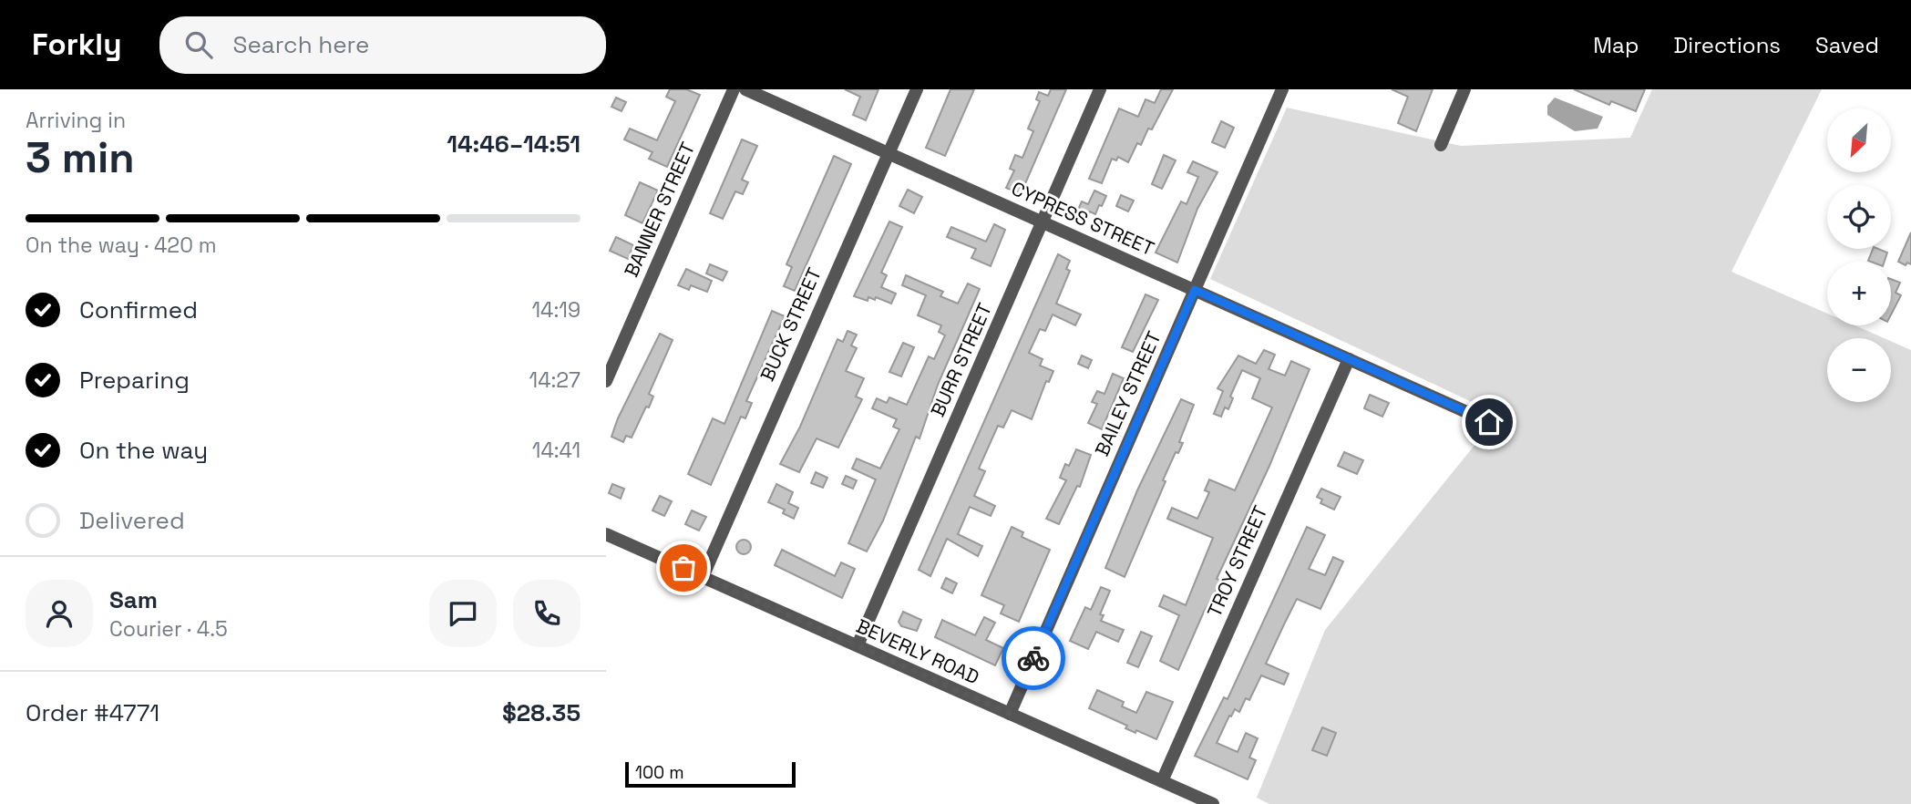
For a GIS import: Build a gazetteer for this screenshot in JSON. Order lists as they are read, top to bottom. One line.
{"streets":{"street":["BANNER STREET","CYPRESS STREET","BUCK STREET","BURR STREET","BAILEY STREET","TROY STREET","BEVERLY ROAD"]},"crossings":[["CYPRESS STREET","BUCK STREET"],["CYPRESS STREET","BURR STREET"],["CYPRESS STREET","BAILEY STREET"],["CYPRESS STREET","TROY STREET"],["BUCK STREET","BEVERLY ROAD"],["BURR STREET","BEVERLY ROAD"],["BAILEY STREET","BEVERLY ROAD"],["TROY STREET","BEVERLY ROAD"]],"scale_bar":"100 m","north":"bottom left","page":{"header":"Forkly","search":"Search here","nav":["Map","Directions","Saved"],"heading":["3 min","Arriving in","14:46–14:51"],"panel":["Sam","Courier · 4.5","Order #4771","$28.35"],"map_buttons":["+","−"],"bar":"On the way · 420 m","list":[["Confirmed","14:19"],["Preparing","14:27"],["On the way","14:41"],"Delivered"],"scale":"100 m"}}
